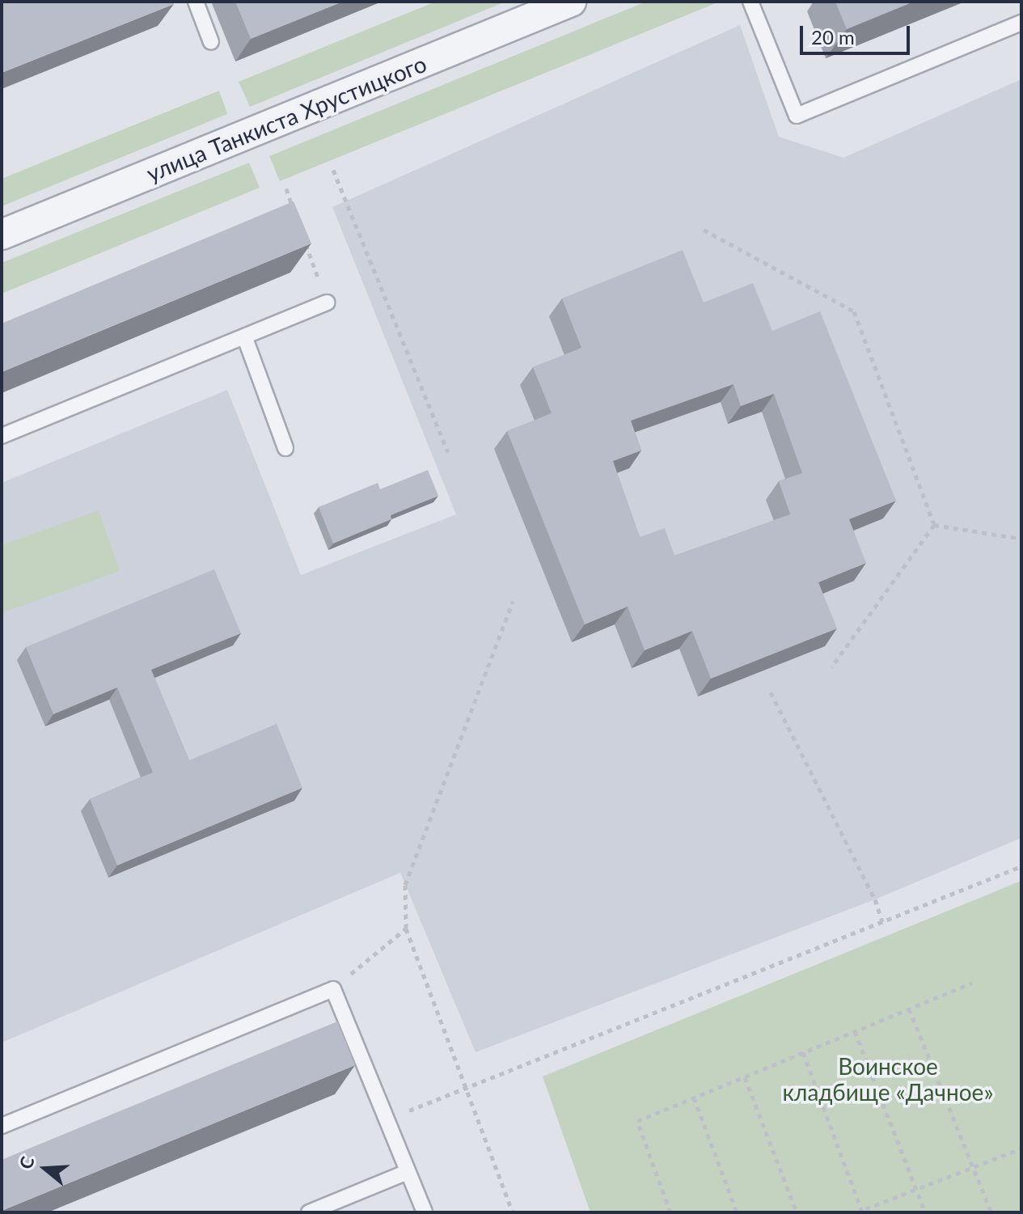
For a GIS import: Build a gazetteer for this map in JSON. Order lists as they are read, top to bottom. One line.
{"streets":{"street":["улица Танкиста Хрустицкого"]},"parks":["Воинское кладбище «Дачное»"],"scale_bar":"20 m","north":"left"}
